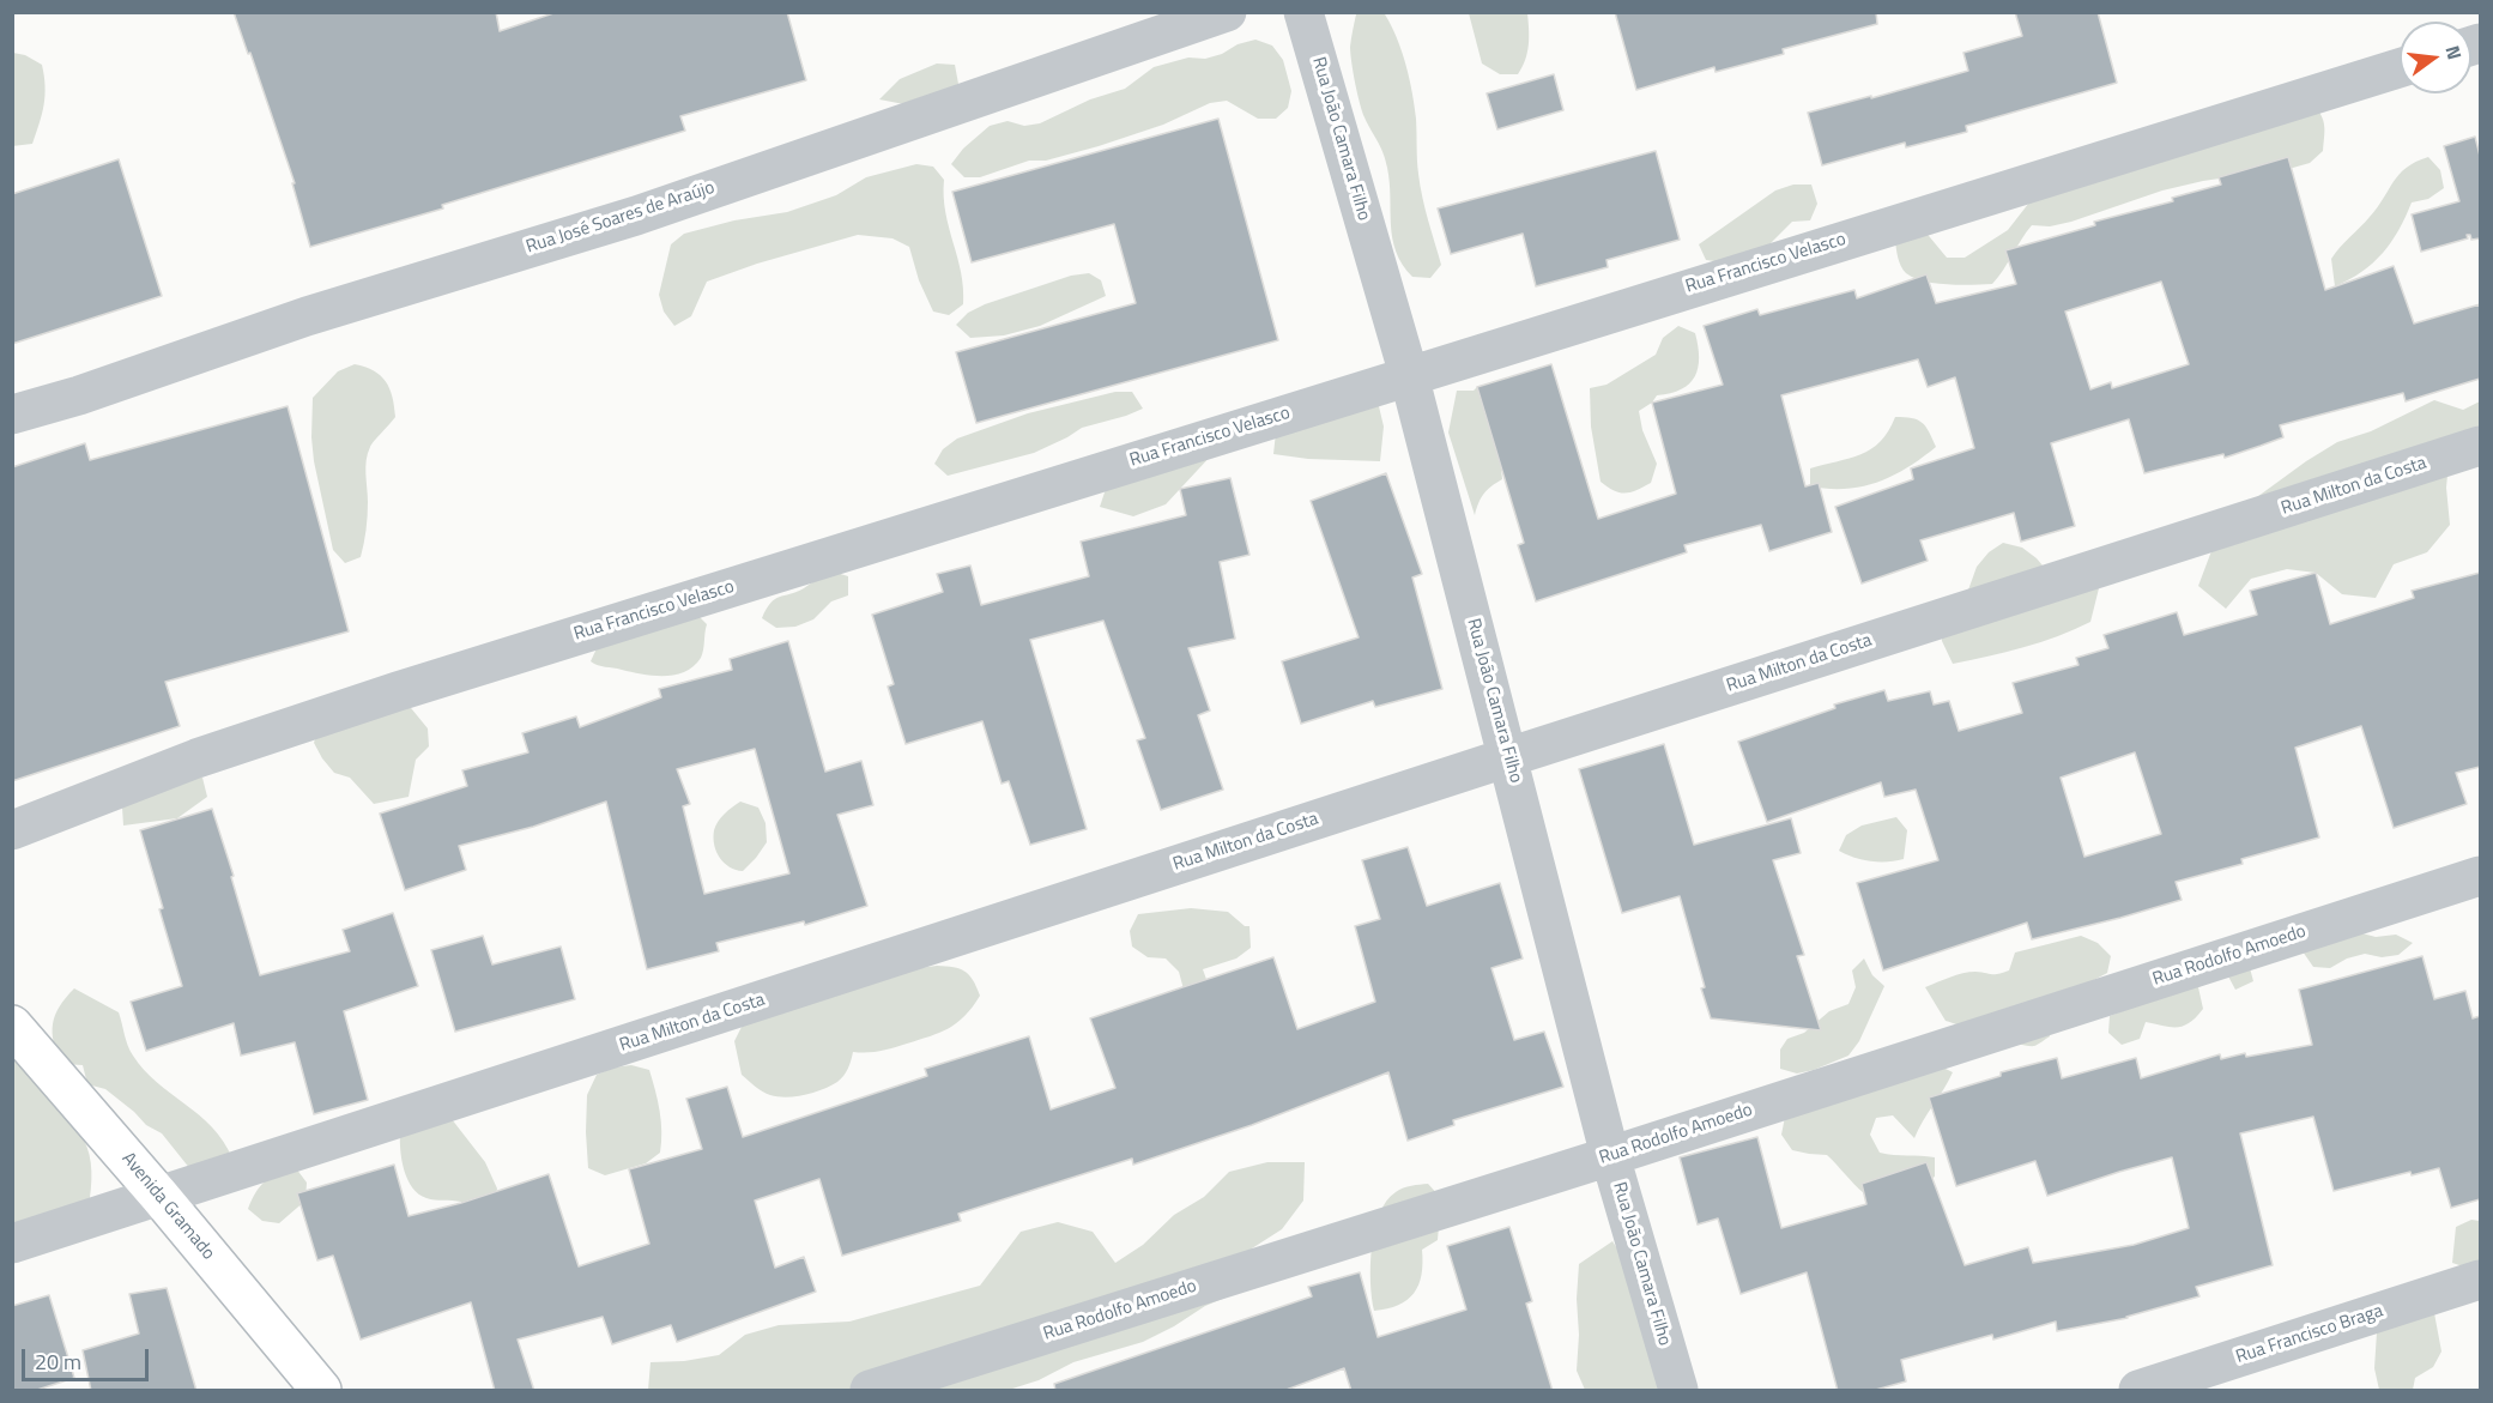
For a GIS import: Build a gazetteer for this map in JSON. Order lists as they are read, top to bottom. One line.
{"streets":{"street":["Rua João Camara Filho","Rua José Soares de Araújo","Rua Francisco Velasco","Rua Milton da Costa","Rua Rodolfo Amoedo","Avenida Gramado","Rua Francisco Braga"]},"crossings":[["Rua João Camara Filho","Rua Francisco Velasco"],["Rua João Camara Filho","Rua Milton da Costa"],["Rua João Camara Filho","Rua Rodolfo Amoedo"],["Rua Milton da Costa","Avenida Gramado"]],"scale_bar":"20 m","north":"right"}
